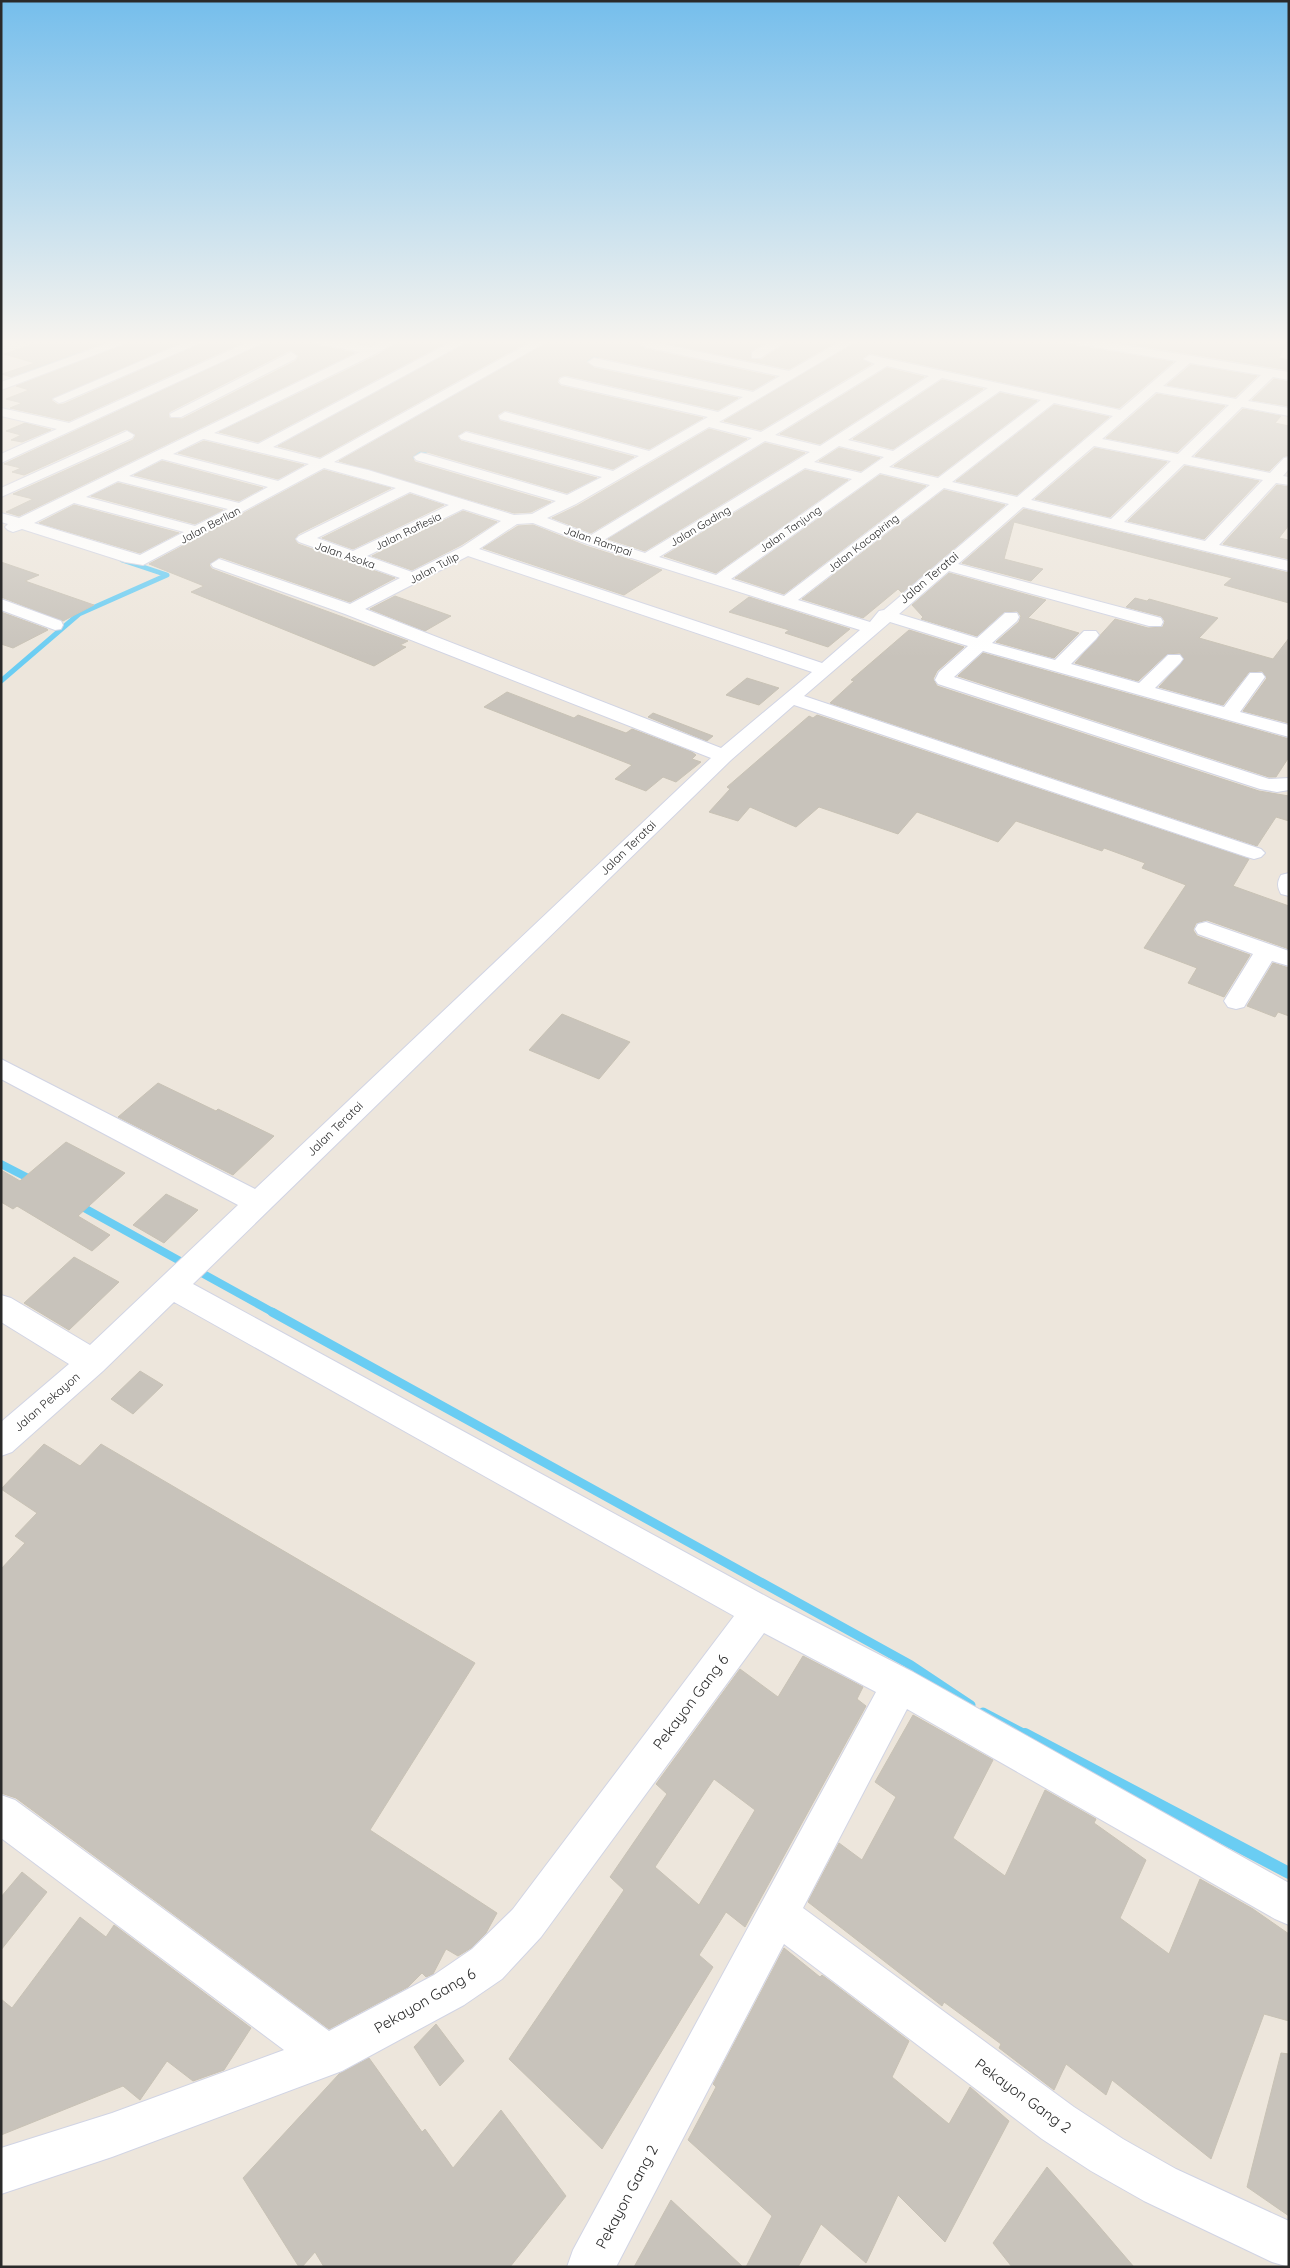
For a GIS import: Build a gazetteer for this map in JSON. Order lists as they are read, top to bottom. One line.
{"streets":{"street":["Jalan Berlian","Jalan Gading","Jalan Tanjung","Jalan Raflesia","Jalan Rampai","Jalan Kacapiring","Jalan Asoka","Jalan Tulip","Jalan Teratai","Jalan Pekayon","Pekayon Gang 6","Pekayon Gang 2"]},"crossings":[["Jalan Berlian","Jalan Rampai"],["Jalan Gading","Jalan Rampai"],["Jalan Tanjung","Jalan Rampai"],["Jalan Raflesia","Jalan Rampai"],["Jalan Raflesia","Jalan Asoka"],["Jalan Rampai","Jalan Kacapiring"],["Jalan Rampai","Jalan Asoka"],["Jalan Rampai","Jalan Tulip"],["Jalan Rampai","Jalan Teratai"],["Jalan Asoka","Jalan Tulip"],["Jalan Teratai","Jalan Pekayon"]]}
